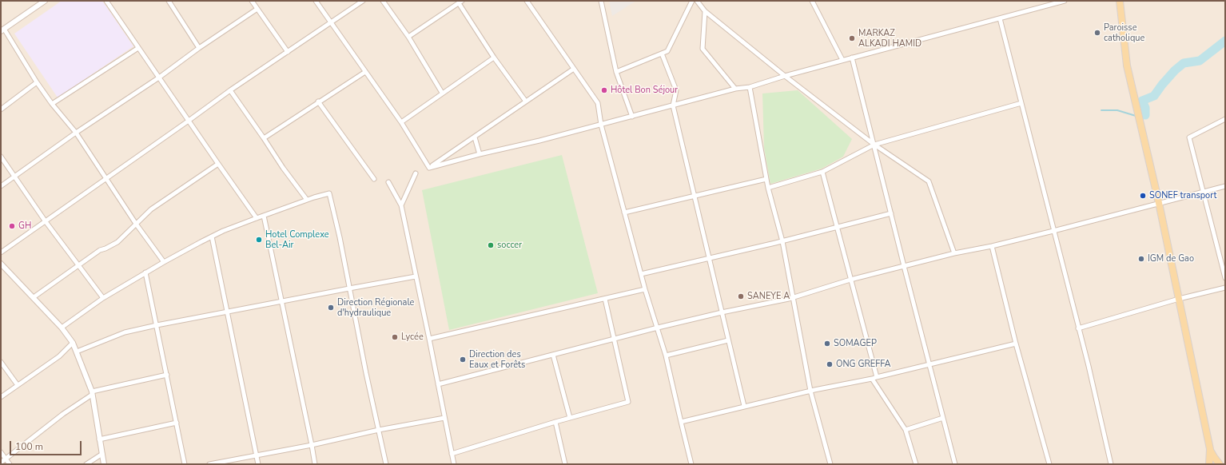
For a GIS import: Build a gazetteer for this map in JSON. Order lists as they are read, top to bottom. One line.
{"places":["Paroisse catholique","MARKAZ ALKADI HAMID","Hôtel Bon Séjour","SONEF transport","GH","Hotel Complexe Bel-Air","soccer","IGM de Gao","SANEYE A","Direction Régionale d'hydraulique","Lycée","SOMAGEP","Direction des Eaux et Forêts","ONG GREFFA"],"scale_bar":"100 m"}
